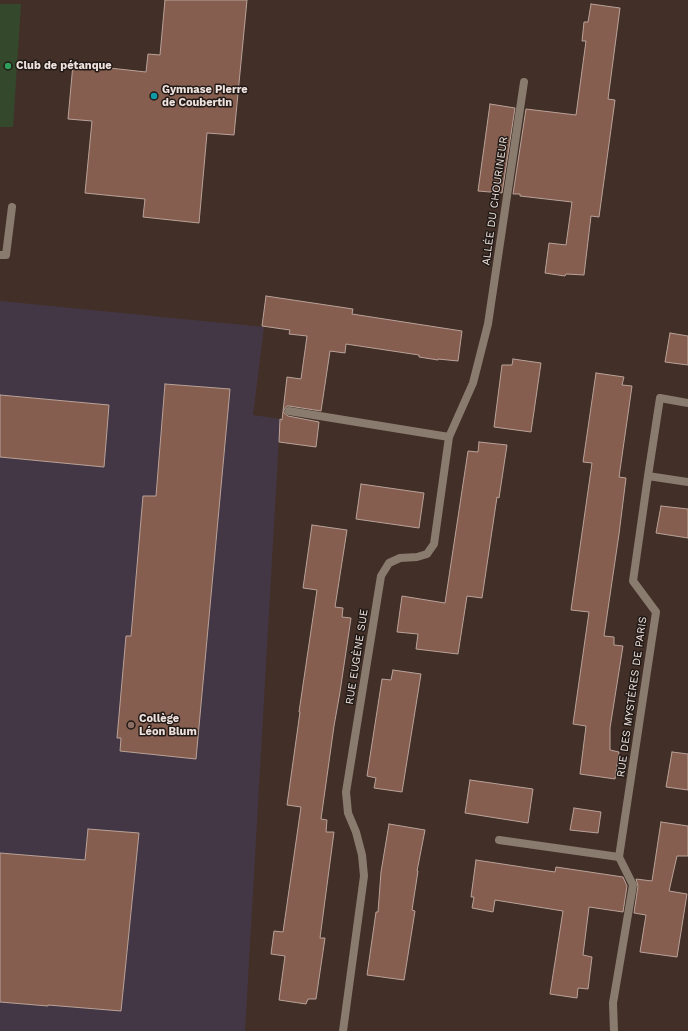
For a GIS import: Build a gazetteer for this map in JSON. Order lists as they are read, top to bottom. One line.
{"streets":{"street":["ALLÉE DU CHOURINEUR","RUE EUGÈNE SUE","RUE DES MYSTÈRES DE PARIS"]},"crossings":[["ALLÉE DU CHOURINEUR","RUE EUGÈNE SUE"]],"places":["Club de pétanque","Gymnase Pierre de Coubertin","Collège Léon Blum"]}
